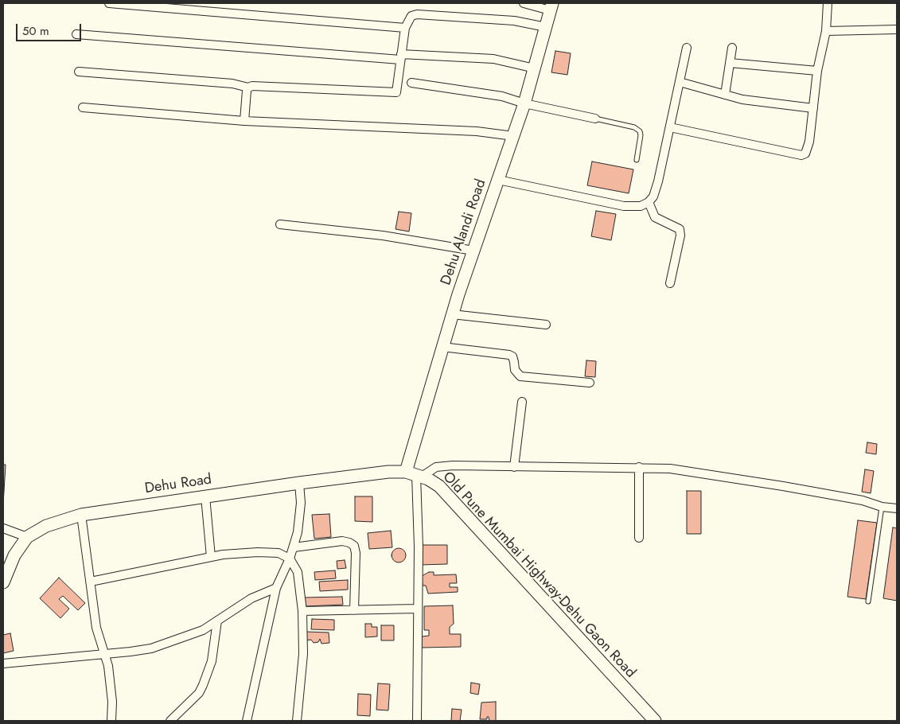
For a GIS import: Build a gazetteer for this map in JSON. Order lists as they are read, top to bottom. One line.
{"streets":{"main road":["Dehu Alandi Road","Dehu Road","Old Pune Mumbai Highway-Dehu Gaon Road"]},"crossings":[["Dehu Alandi Road","Old Pune Mumbai Highway-Dehu Gaon Road"],["Dehu Road","Old Pune Mumbai Highway-Dehu Gaon Road"]],"scale_bar":"50 m"}
